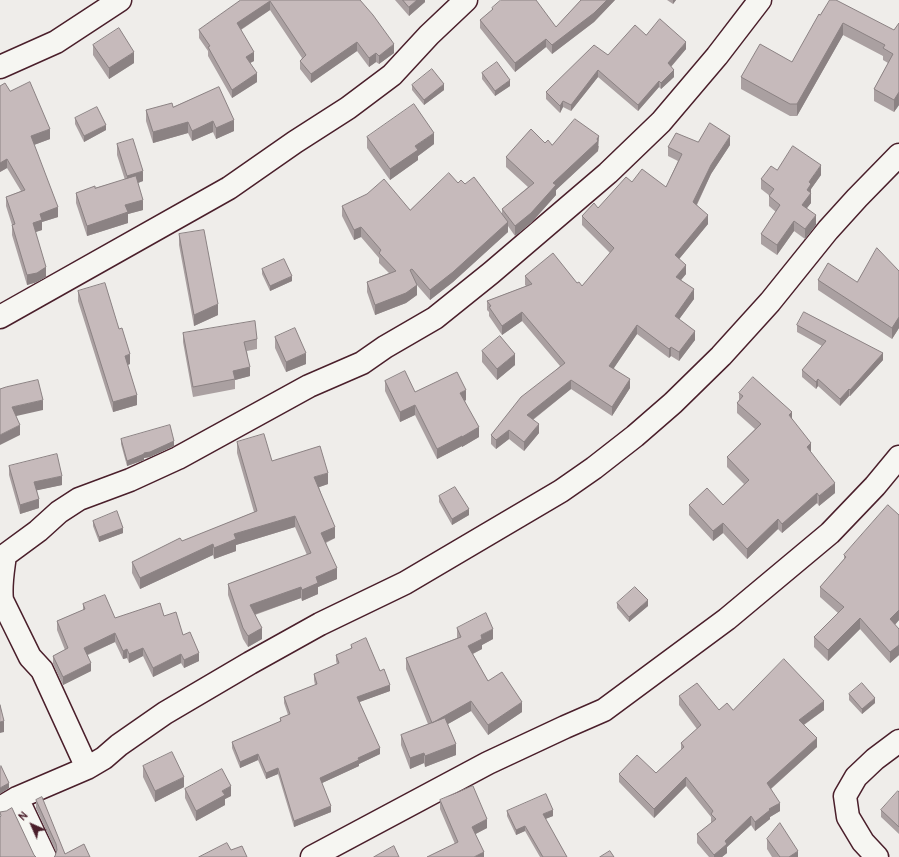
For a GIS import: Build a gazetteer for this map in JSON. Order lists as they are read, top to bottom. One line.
{"north":"top left"}
